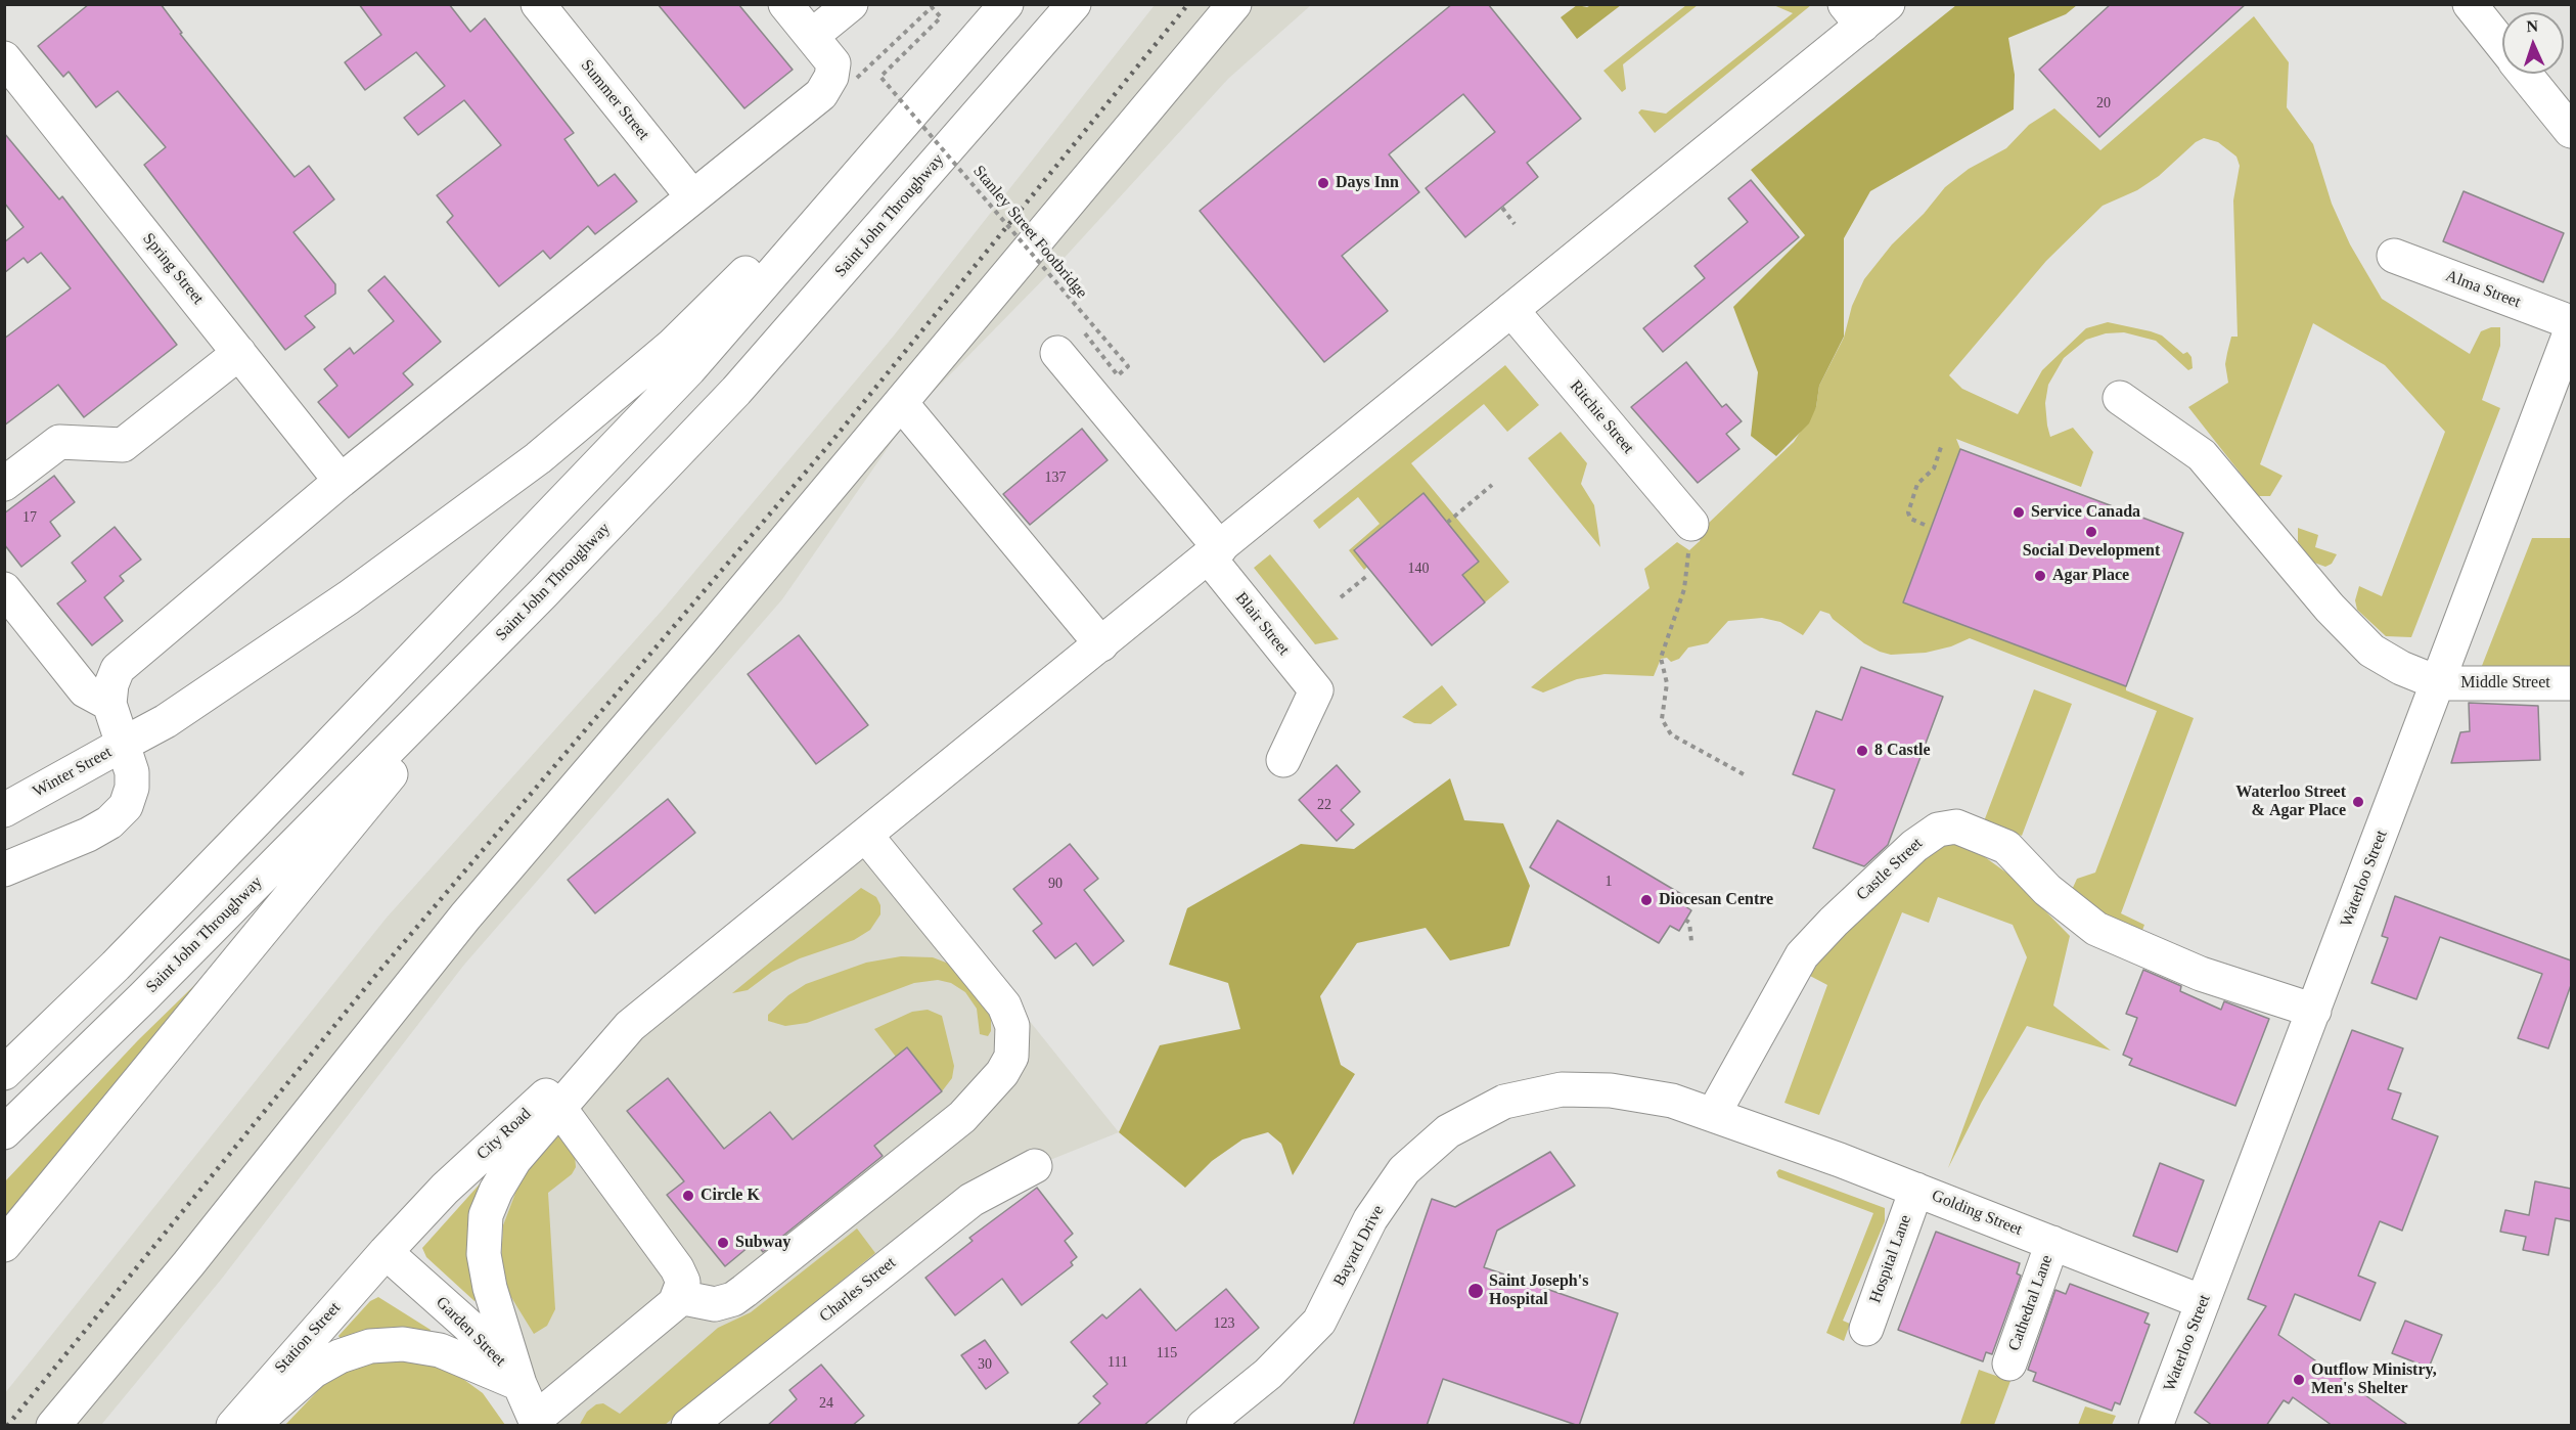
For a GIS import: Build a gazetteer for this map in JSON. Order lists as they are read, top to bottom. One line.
{"streets":{"main road":["Summer Street","Saint John Throughway","Spring Street","Alma Street","Ritchie Street","Blair Street","Middle Street","Winter Street","Castle Street","Waterloo Street","City Road","Golding Street","Bayard Drive","Hospital Lane","Charles Street","Cathedral Lane","Garden Street","Station Street"],"path":["Stanley Street Footbridge"]},"crossings":[["Middle Street","Waterloo Street"],["Castle Street","Waterloo Street"],["Castle Street","Bayard Drive"],["Waterloo Street","Golding Street"],["City Road","Garden Street"],["City Road","Station Street"],["Golding Street","Bayard Drive"],["Golding Street","Hospital Lane"],["Golding Street","Cathedral Lane"],["Garden Street","Station Street"]],"places":["Days Inn","Service Canada","Social Development","Agar Place","8 Castle","Waterloo Street & Agar Place","Diocesan Centre","Circle K","Subway","Saint Joseph's Hospital","Outflow Ministry, Men's Shelter"],"house_numbers":["20","137","17","140","22","1","90","123","115","111","30","24"],"north":"top"}
